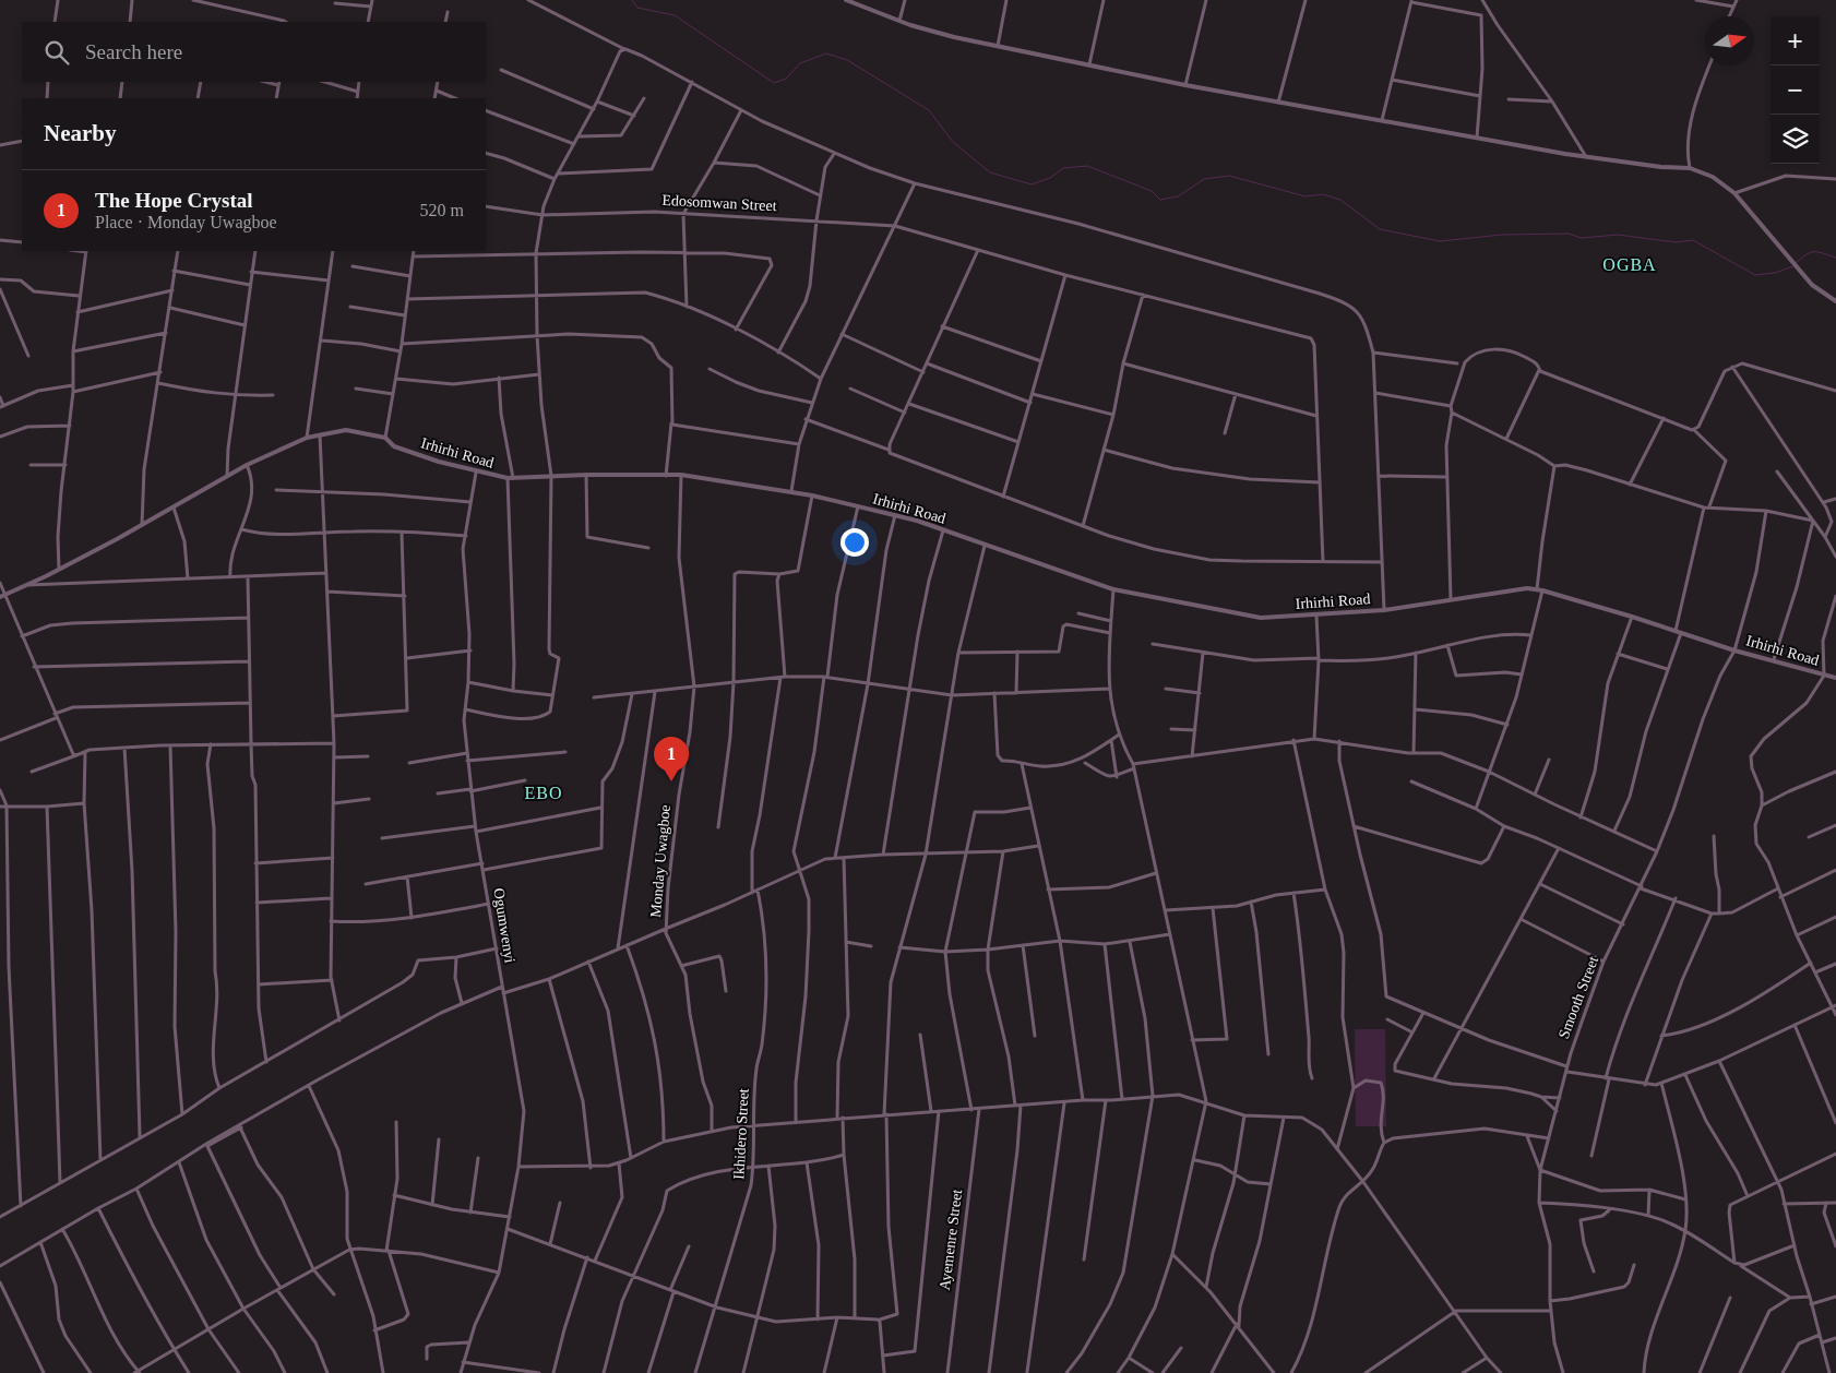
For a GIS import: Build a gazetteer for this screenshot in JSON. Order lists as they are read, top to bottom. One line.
{"streets":{"street":["Edosomwan Street","Irhirhi Road","Monday Uwagboe","Ogumwenyi","Smooth Street","Ikhidero Street","Ayemenre Street"]},"crossings":[["Irhirhi Road","Monday Uwagboe"],["Irhirhi Road","Ogumwenyi"],["Irhirhi Road","Smooth Street"]],"districts":["OGBA","EBO"],"north":"right","page":{"map_buttons":["+","−"],"search":"Search here","heading":"Nearby","list":[{"mark":"1","name":"The Hope Crystal","note":"Place · Monday Uwagboe","value":"520 m"}],"pins":"1"}}
